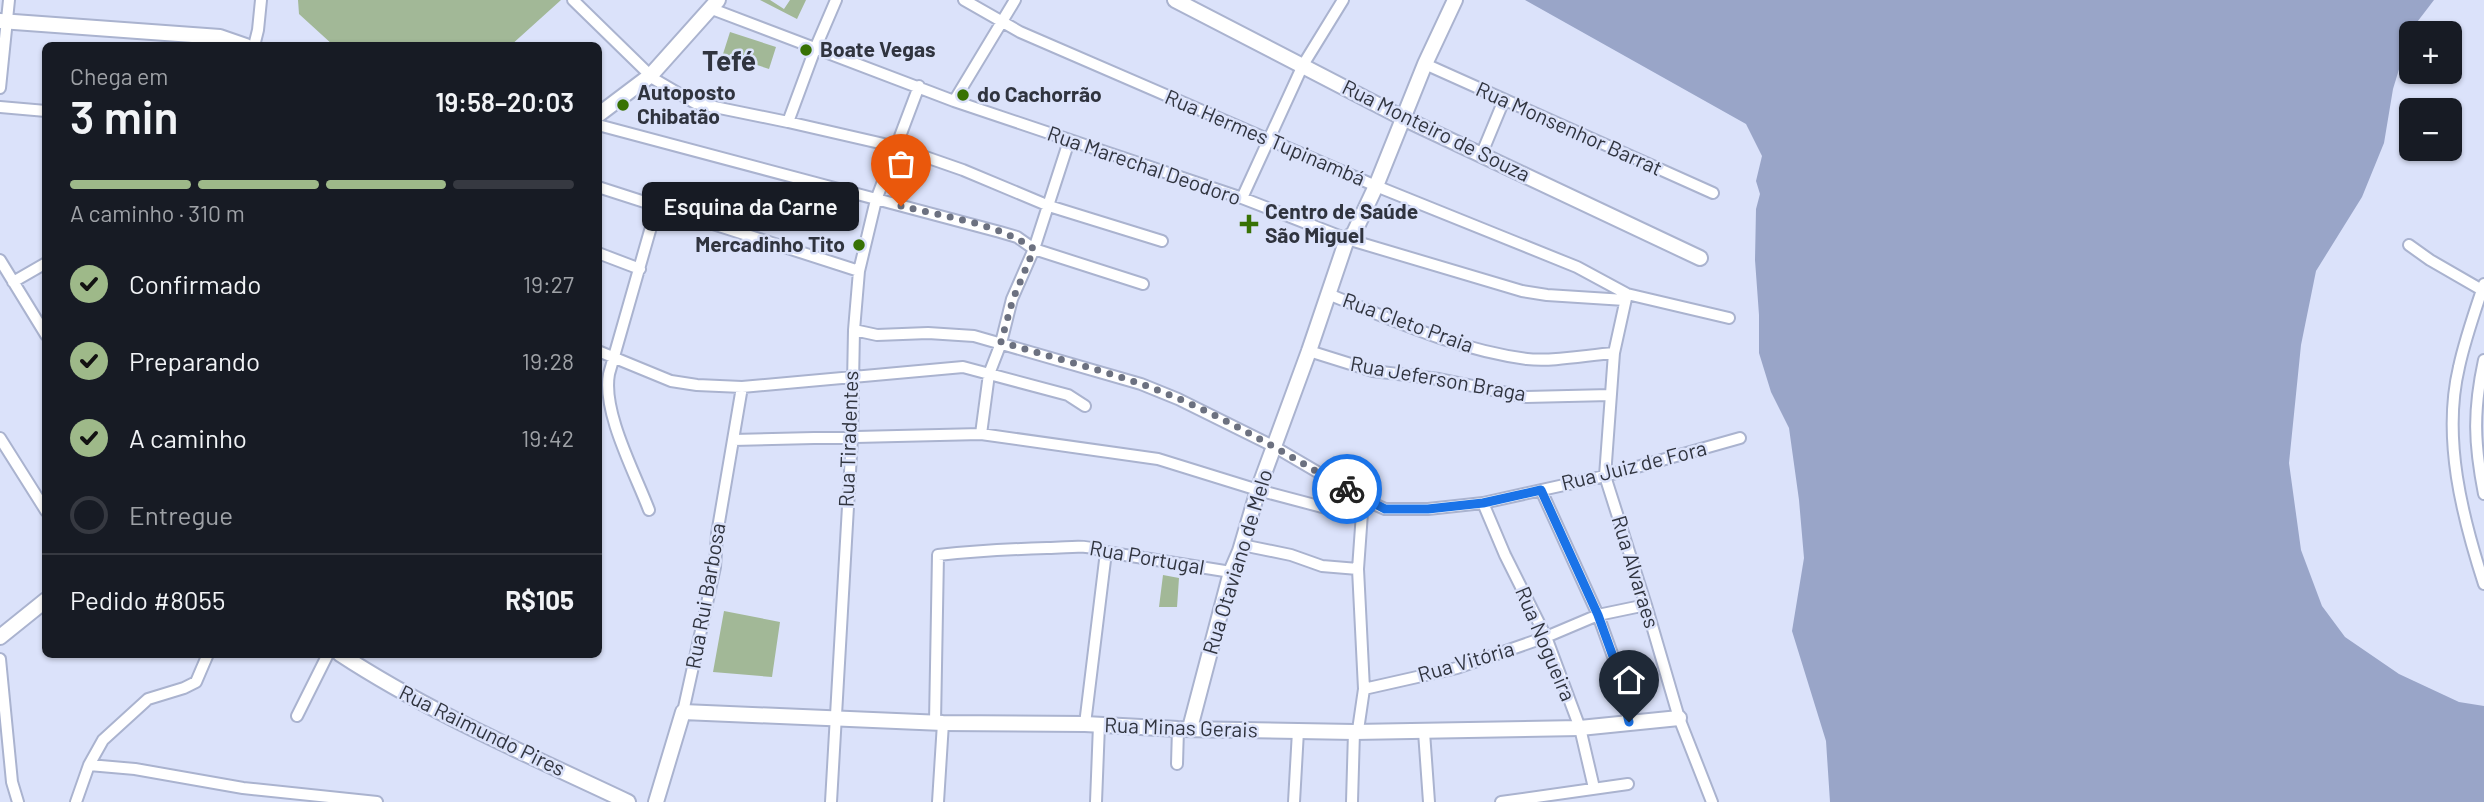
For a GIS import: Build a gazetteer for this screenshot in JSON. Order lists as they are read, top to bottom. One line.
{"streets":{"street":["Rua Monsenhor Barrat","Rua Monteiro de Souza","Rua Hermes Tupinambá","Rua Marechal Deodoro","Rua Cleto Praia","Rua Jeferson Braga","Rua Tiradentes","Rua Juiz de Fora","Rua Portugal","Rua Otaviano de Melo","Rua Alvaraes","Rua Rui Barbosa","Rua Nogueira","Rua Vitória","Rua Minas Gerais","Rua Raimundo Pires"]},"crossings":[["Rua Monsenhor Barrat","Rua Otaviano de Melo"],["Rua Monteiro de Souza","Rua Otaviano de Melo"],["Rua Hermes Tupinambá","Rua Marechal Deodoro"],["Rua Hermes Tupinambá","Rua Otaviano de Melo"],["Rua Hermes Tupinambá","Rua Alvaraes"],["Rua Marechal Deodoro","Rua Tiradentes"],["Rua Marechal Deodoro","Rua Otaviano de Melo"],["Rua Marechal Deodoro","Rua Alvaraes"],["Rua Cleto Praia","Rua Otaviano de Melo"],["Rua Cleto Praia","Rua Alvaraes"],["Rua Jeferson Braga","Rua Otaviano de Melo"],["Rua Jeferson Braga","Rua Alvaraes"],["Rua Tiradentes","Rua Juiz de Fora"],["Rua Tiradentes","Rua Minas Gerais"],["Rua Juiz de Fora","Rua Otaviano de Melo"],["Rua Juiz de Fora","Rua Alvaraes"],["Rua Juiz de Fora","Rua Nogueira"],["Rua Portugal","Rua Otaviano de Melo"],["Rua Portugal","Rua Minas Gerais"],["Rua Otaviano de Melo","Rua Minas Gerais"],["Rua Alvaraes","Rua Vitória"],["Rua Alvaraes","Rua Minas Gerais"],["Rua Rui Barbosa","Rua Minas Gerais"],["Rua Nogueira","Rua Vitória"],["Rua Nogueira","Rua Minas Gerais"]],"districts":["Tefé"],"places":{"other":["Boate Vegas","do Cachorrão","Autoposto Chibatão","Esquina da Carne","Mercadinho Tito"],"health":["Centro de Saúde São Miguel"]},"page":{"map_buttons":["+","−"],"heading":["3 min","Chega em","19:58–20:03"],"panel":["Pedido #8055","R$105"],"bar":"A caminho · 310 m","bubble":"Esquina da Carne","list":[["Confirmado","19:27"],["Preparando","19:28"],["A caminho","19:42"],"Entregue"]}}
